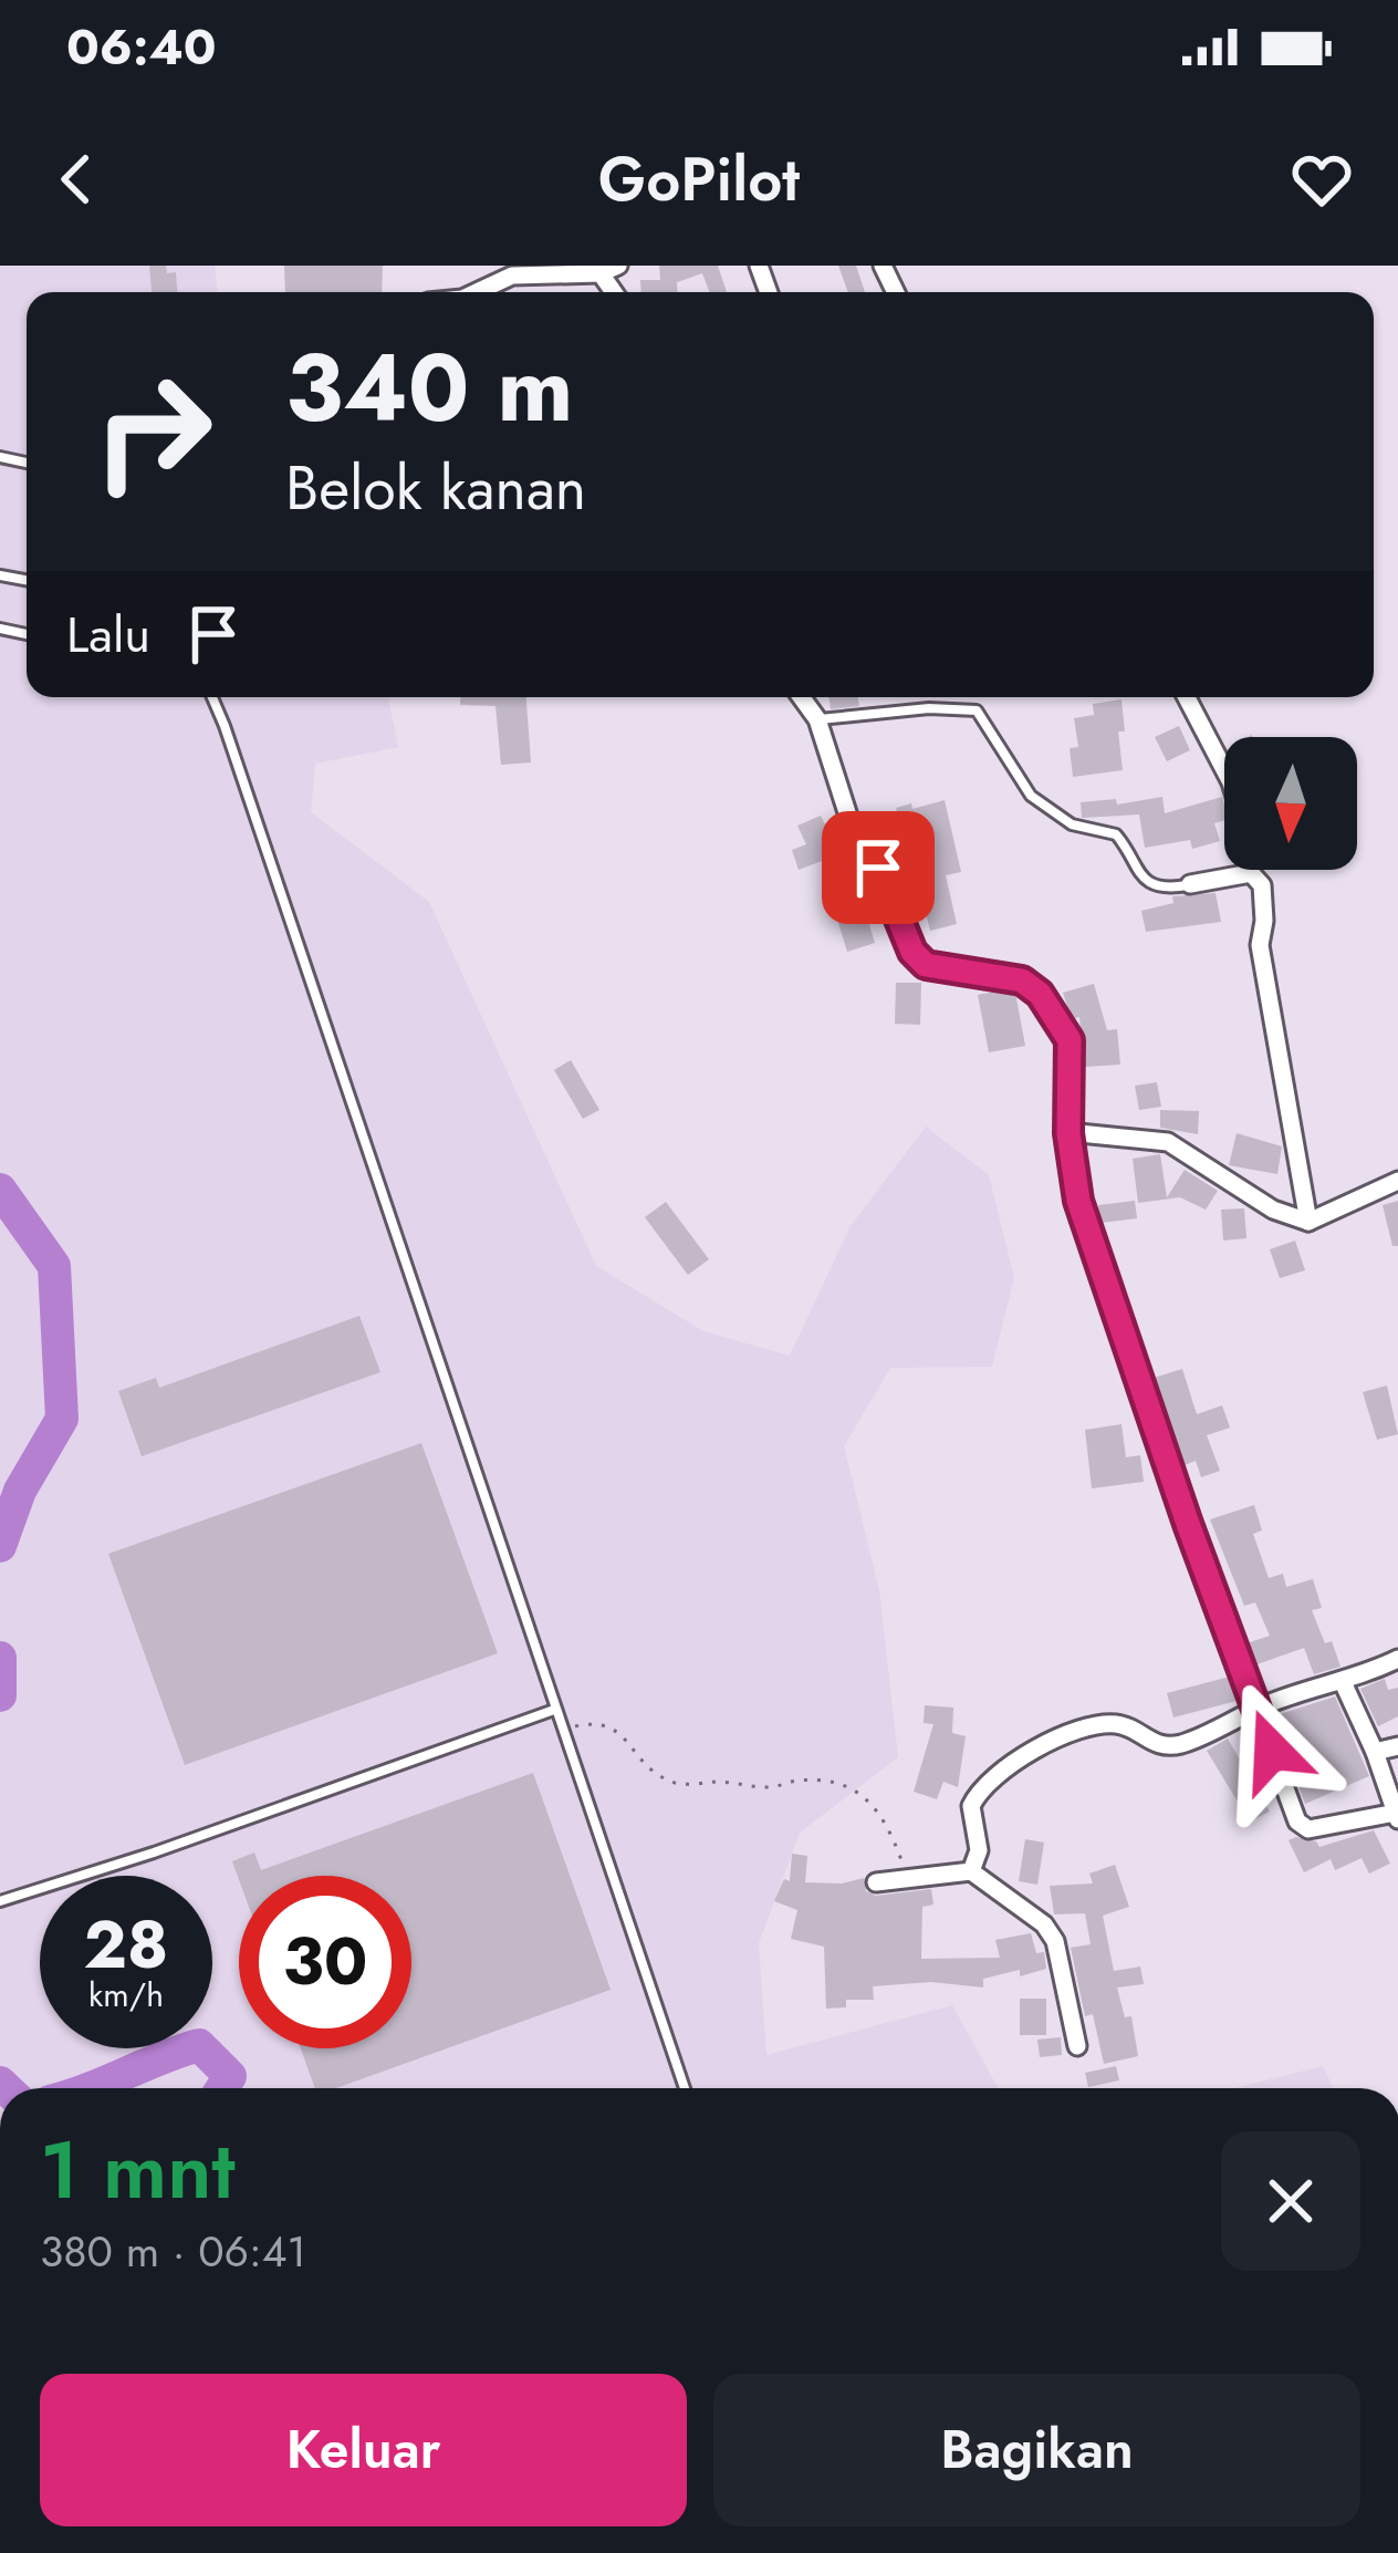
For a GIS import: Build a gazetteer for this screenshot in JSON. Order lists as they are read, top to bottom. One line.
{"north":"bottom","page":{"status":"06:40","header":"GoPilot","turn":["340 m","Belok kanan"],"then":"Lalu","speed":"28 km/h","limit":"30","heading":["1 mnt","380 m · 06:41"],"buttons":["Keluar","Bagikan"]}}
